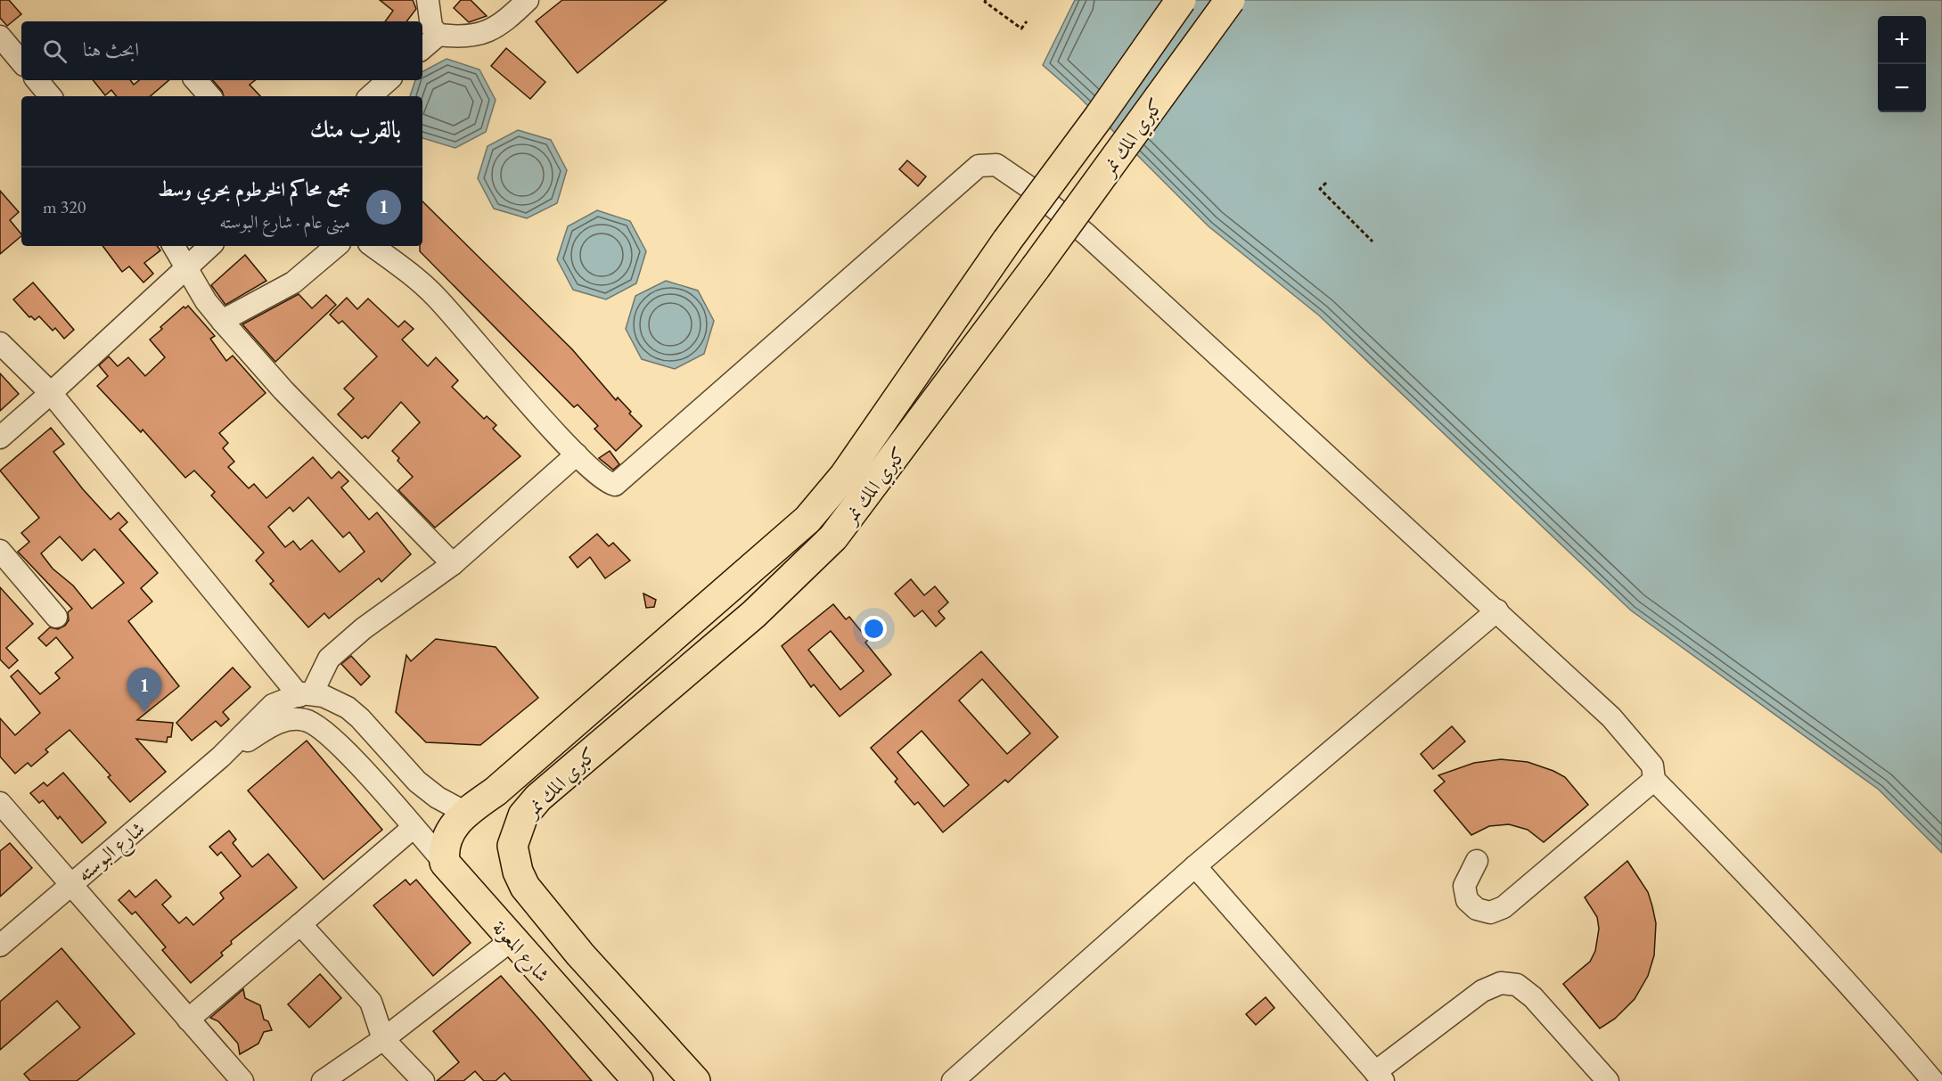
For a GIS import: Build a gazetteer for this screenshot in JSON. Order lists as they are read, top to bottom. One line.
{"streets":{"highway":["كبري المك نمر","شارع المعونة"],"street":["شارع البوسته"]},"crossings":[["كبري المك نمر","شارع المعونة"]],"page":{"map_buttons":["+","−"],"search":"ابحث هنا","heading":"بالقرب منك","list":[{"mark":"1","name":"مجمع محاكم الخرطوم بحري وسط","note":"مبنى عام · شارع البوسته","value":"320 m"}],"pins":"1"}}
